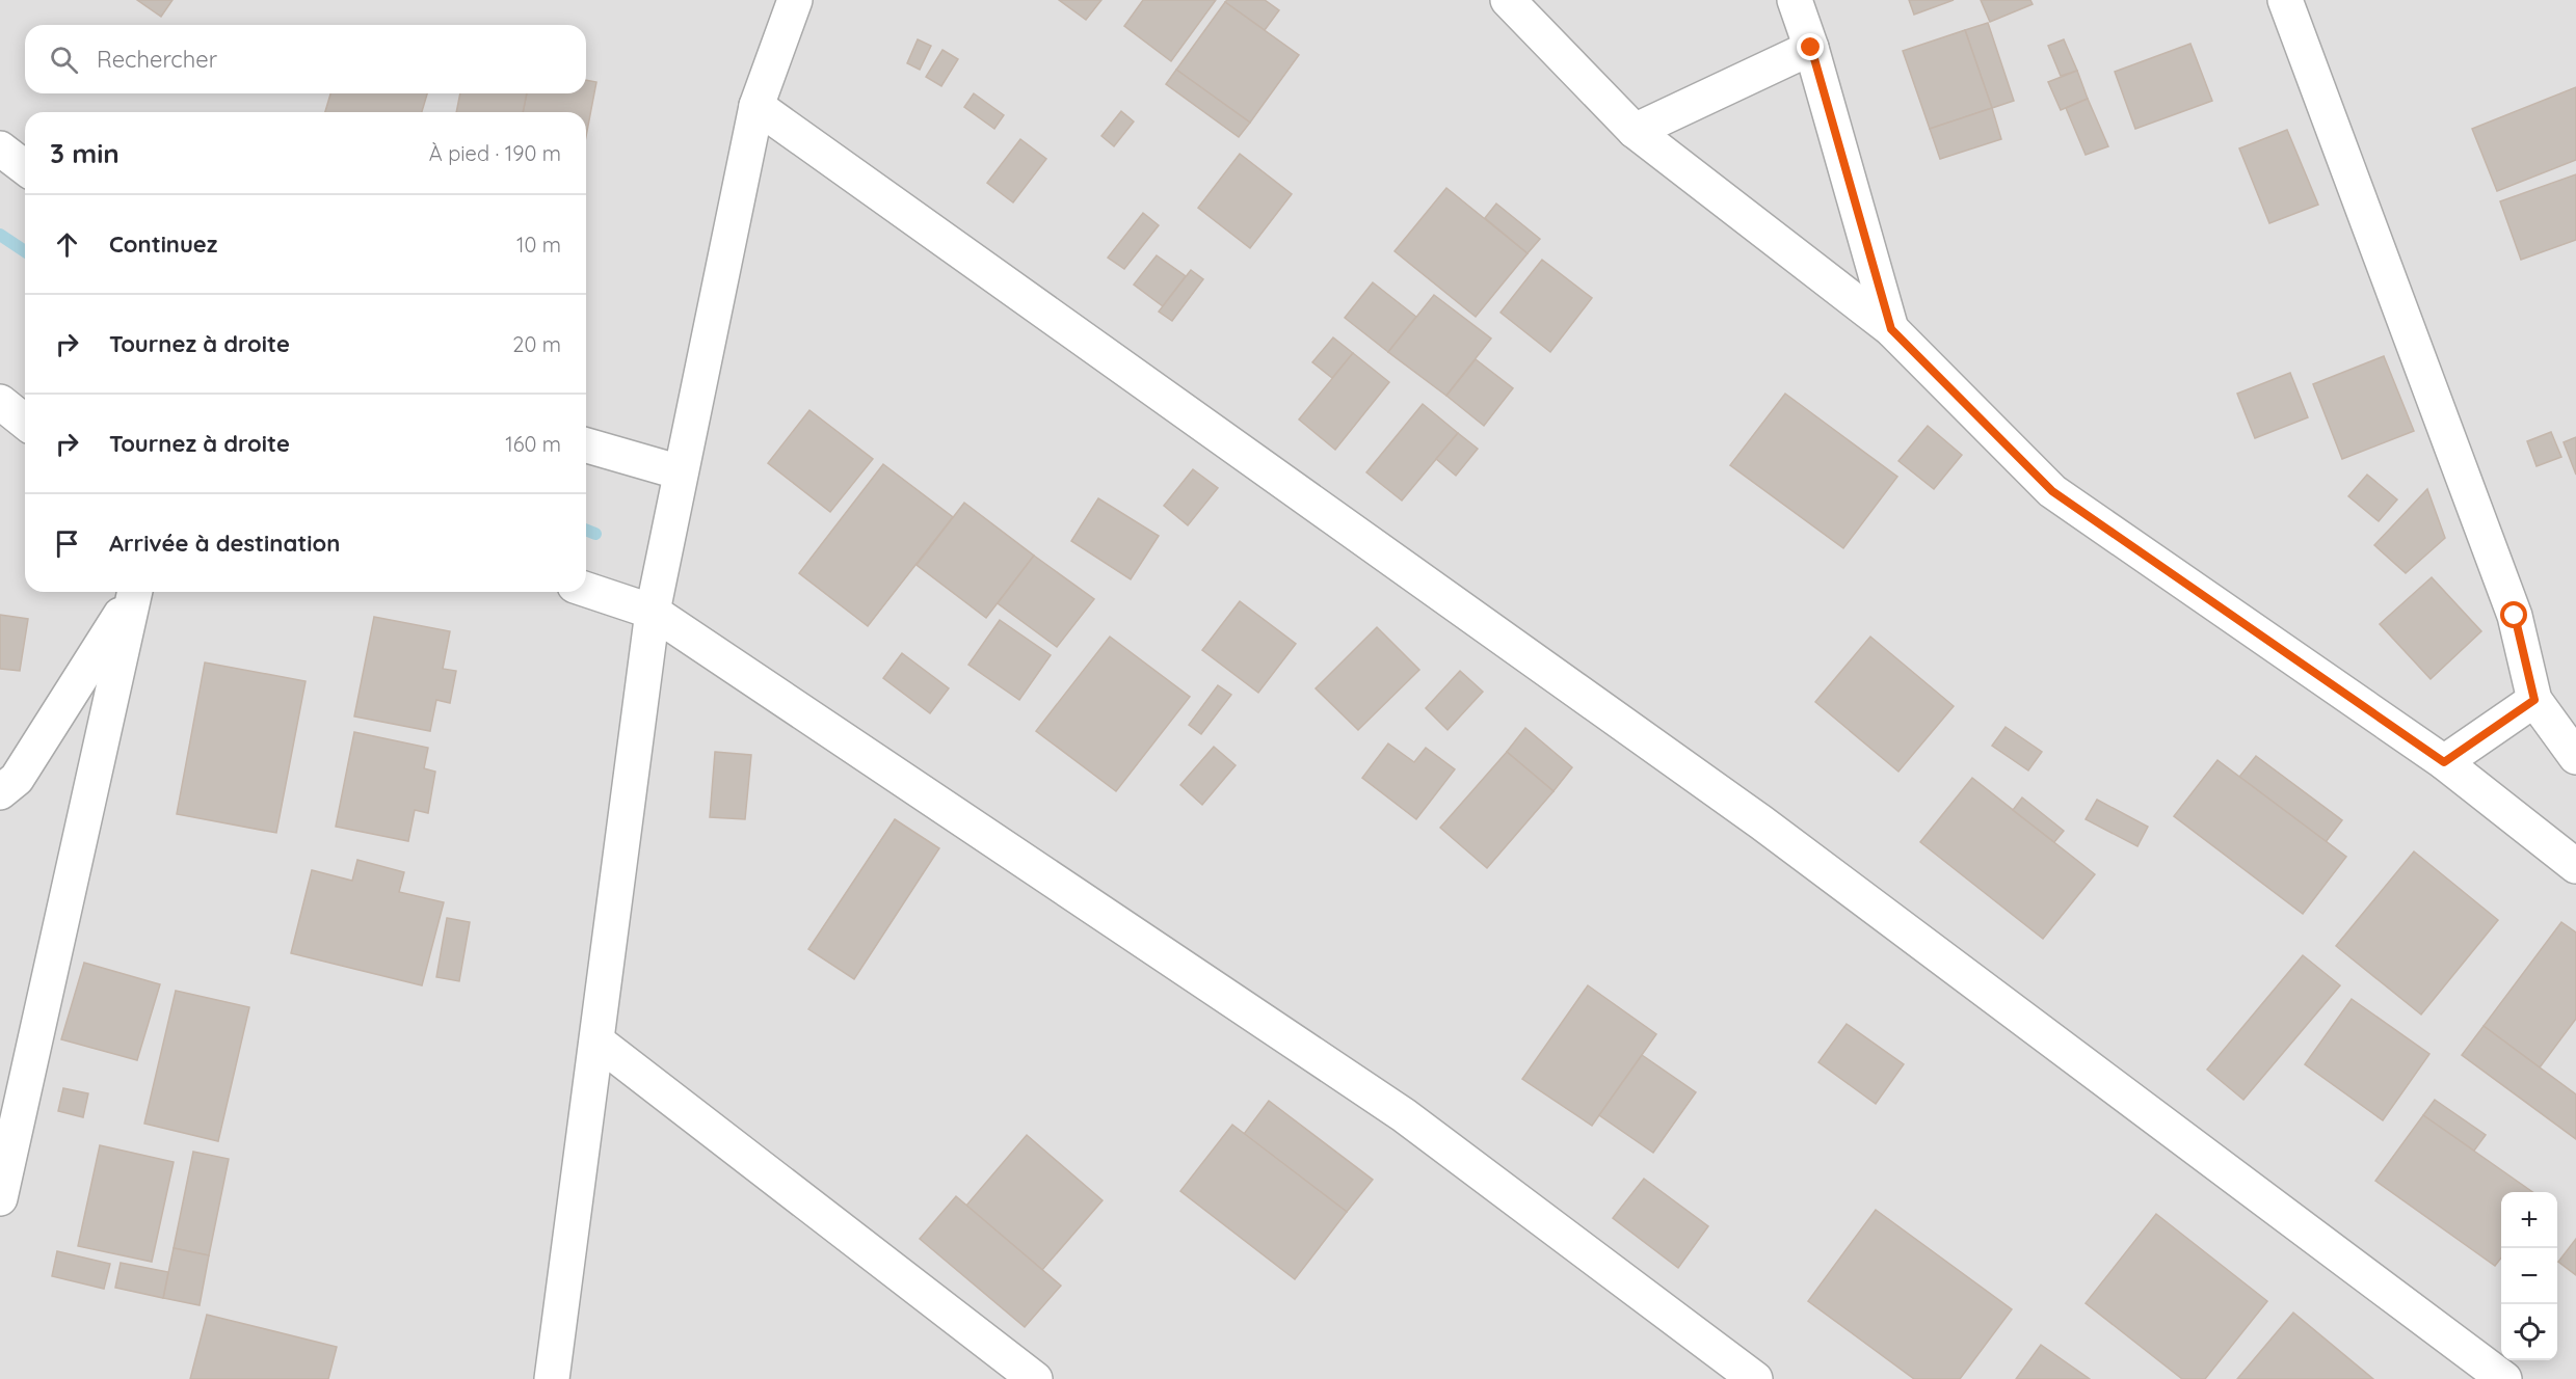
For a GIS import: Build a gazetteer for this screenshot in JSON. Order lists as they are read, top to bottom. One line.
{"page":{"search":"Rechercher","heading":["3 min","À pied · 190 m"],"list":[["Continuez","10 m"],["Tournez à droite","20 m"],["Tournez à droite","160 m"],"Arrivée à destination"],"map_buttons":["+","−"]}}
